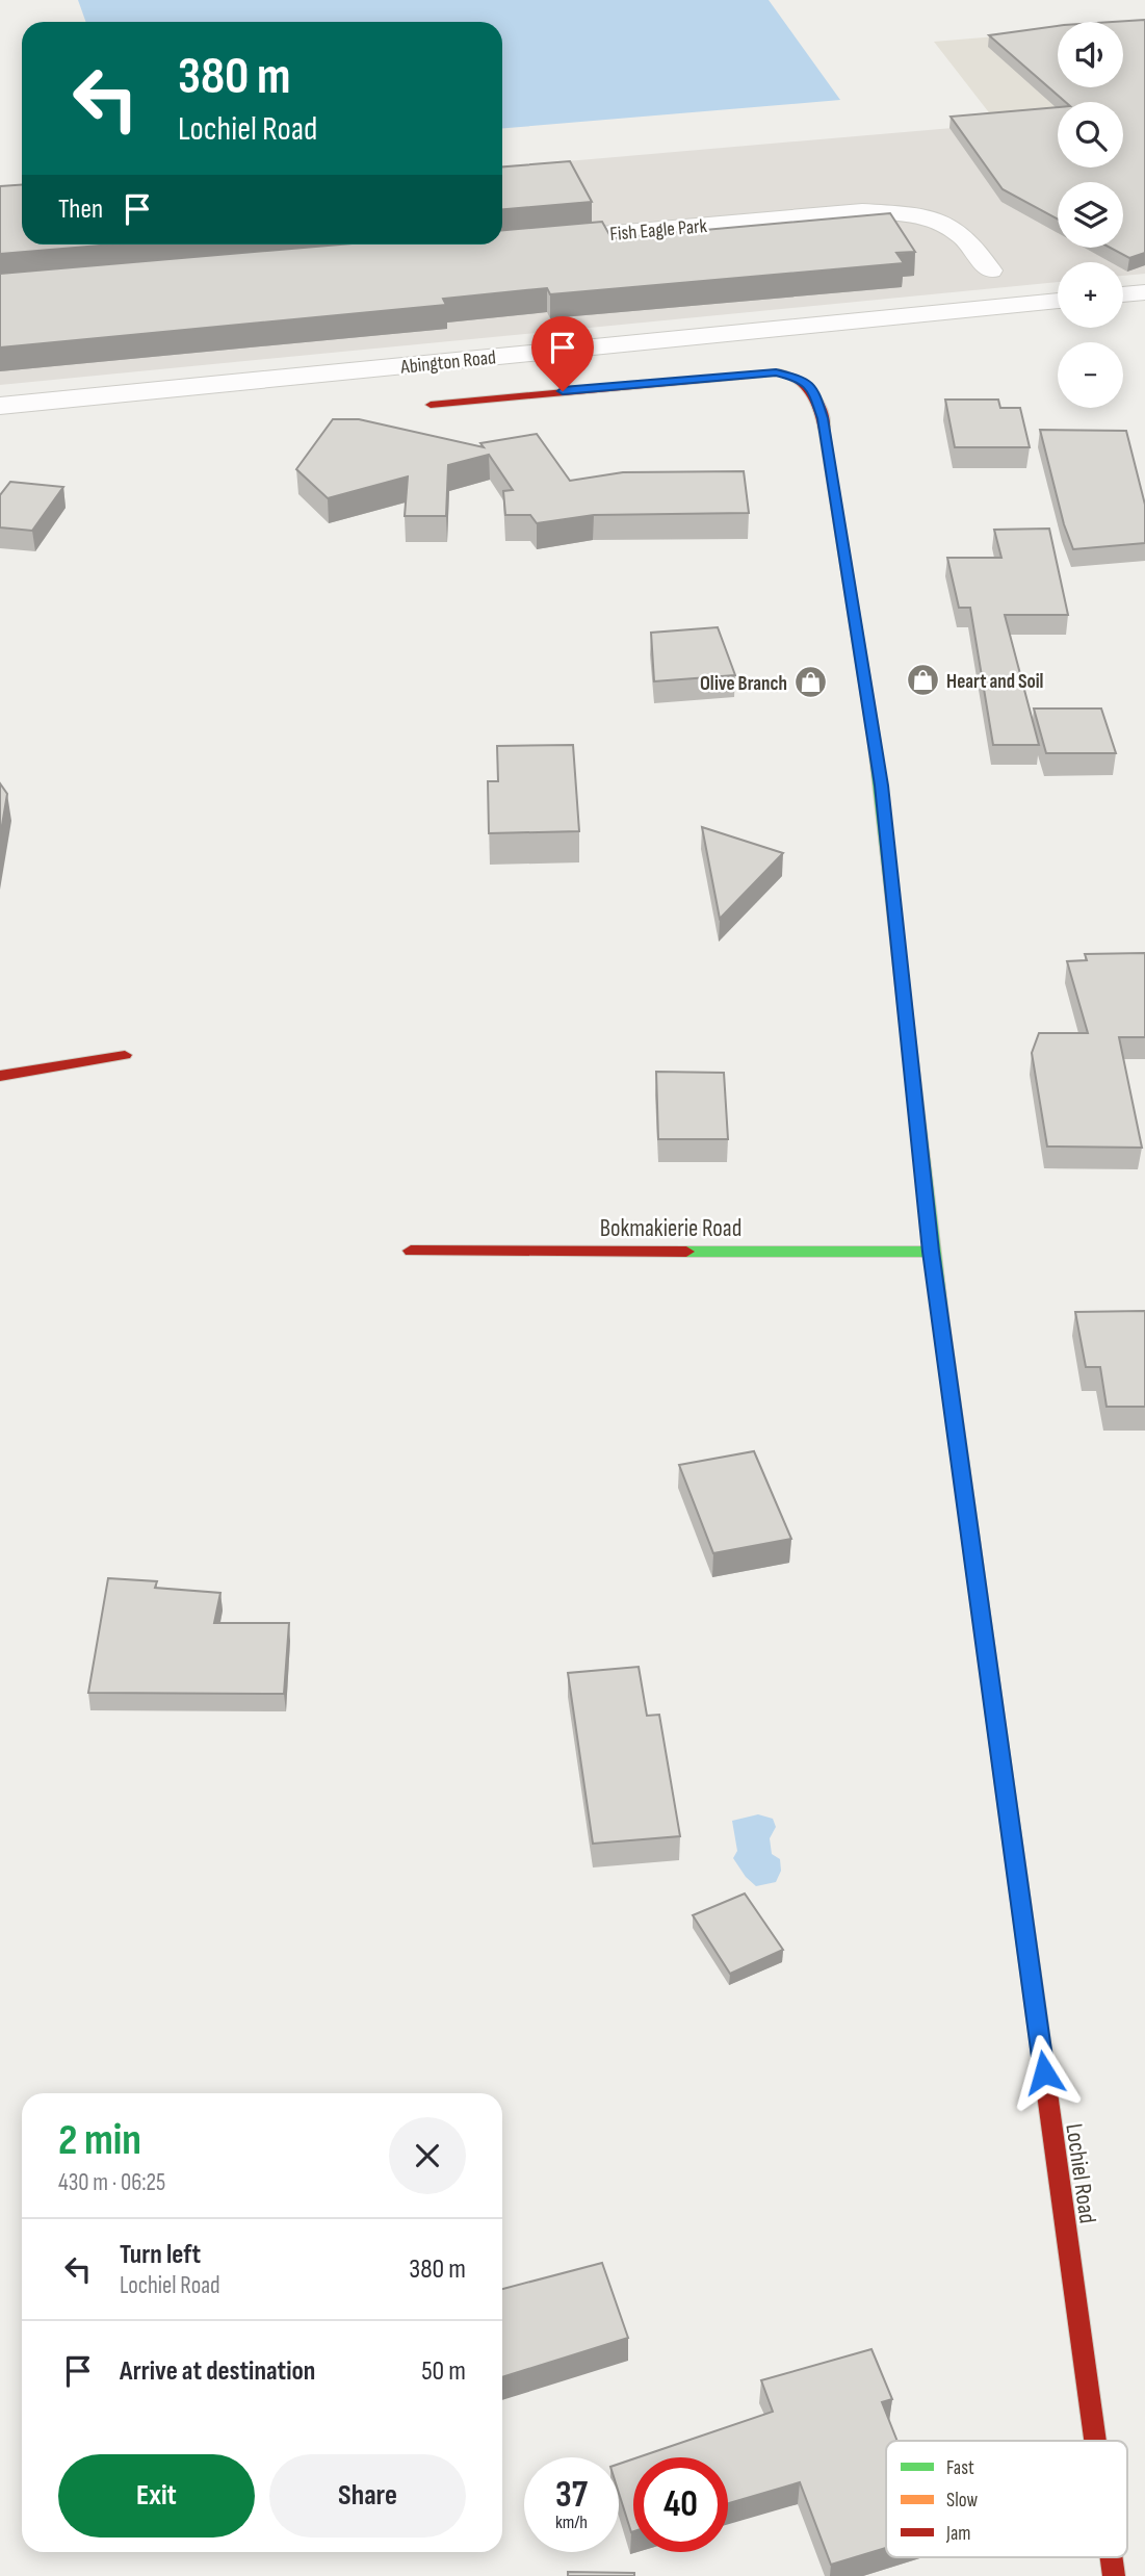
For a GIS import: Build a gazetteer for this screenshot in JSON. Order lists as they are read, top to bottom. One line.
{"streets":{"street":["Fish Eagle Park","Abington Road","Bokmakierie Road","Lochiel Road"]},"crossings":[["Bokmakierie Road","Lochiel Road"]],"places":{"shop":["Heart and Soil","Olive Branch"]},"legend":["Fast","Slow","Jam"],"page":{"map_buttons":["+","−"],"turn":["380 m","Lochiel Road"],"then":"Then","heading":["2 min","430 m · 06:25"],"list":[{"name":"Turn left","note":"Lochiel Road","value":"380 m"},{"name":"Arrive at destination","value":"50 m"}],"buttons":["Exit","Share"],"speed":"37 km/h","limit":"40"}}
